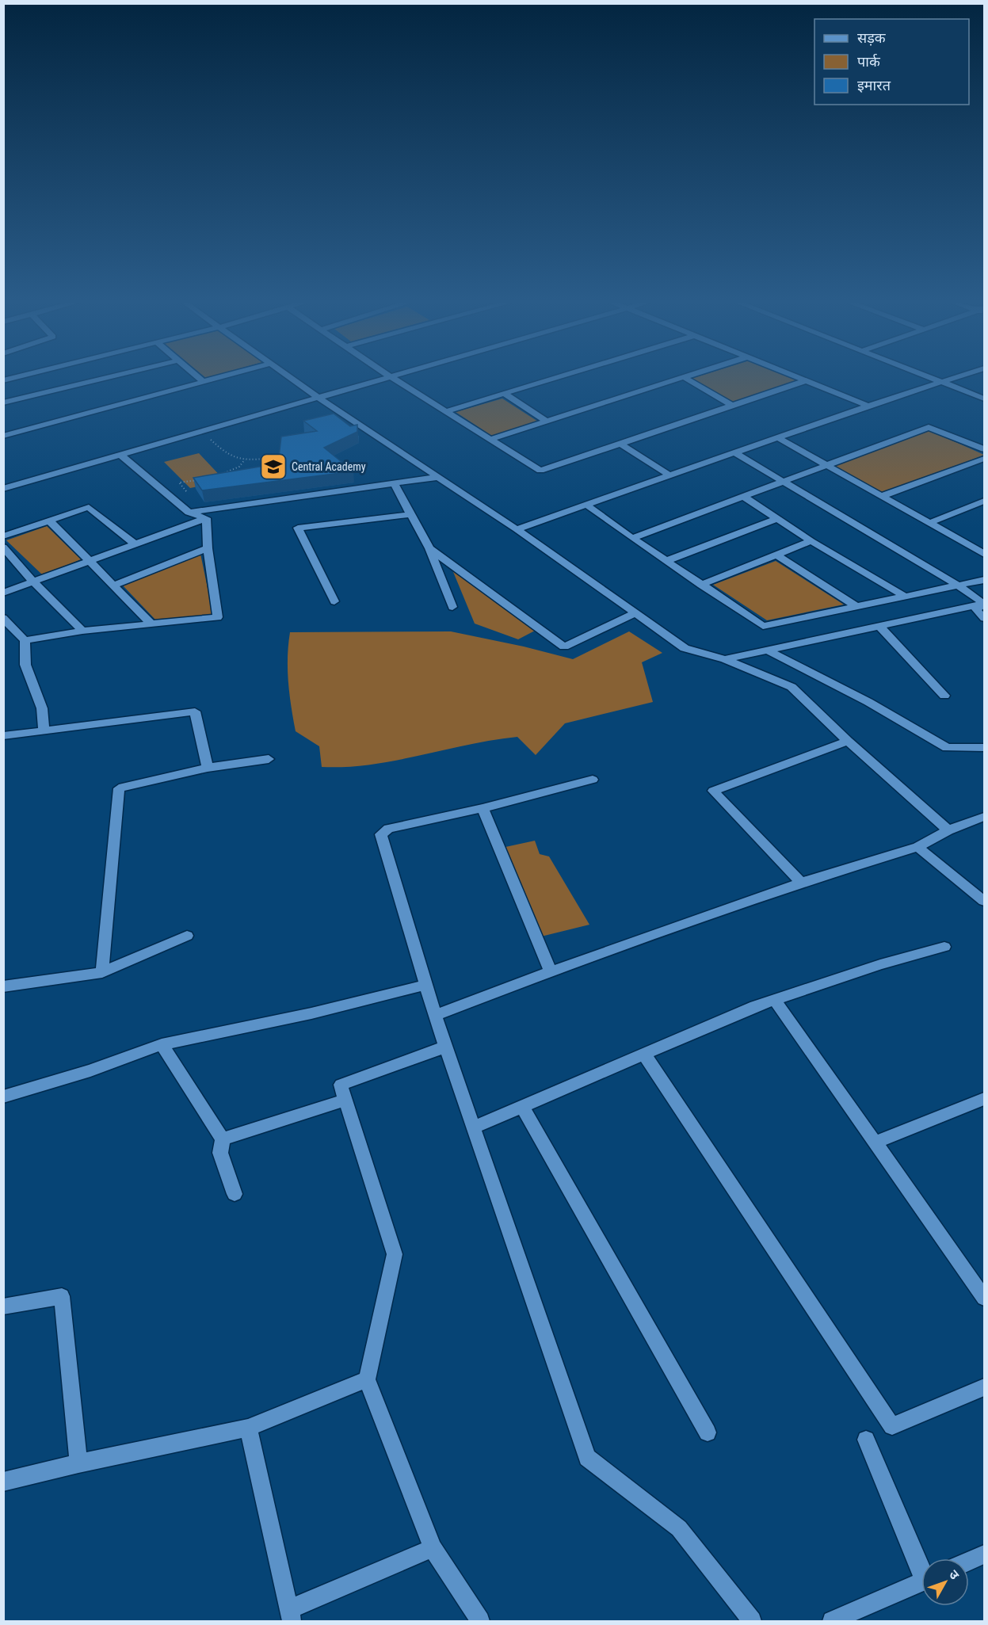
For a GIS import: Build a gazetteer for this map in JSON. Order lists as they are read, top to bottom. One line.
{"places":{"school or university":["Central Academy"]},"legend":["सड़क","पार्क","इमारत"],"north":"top right"}
